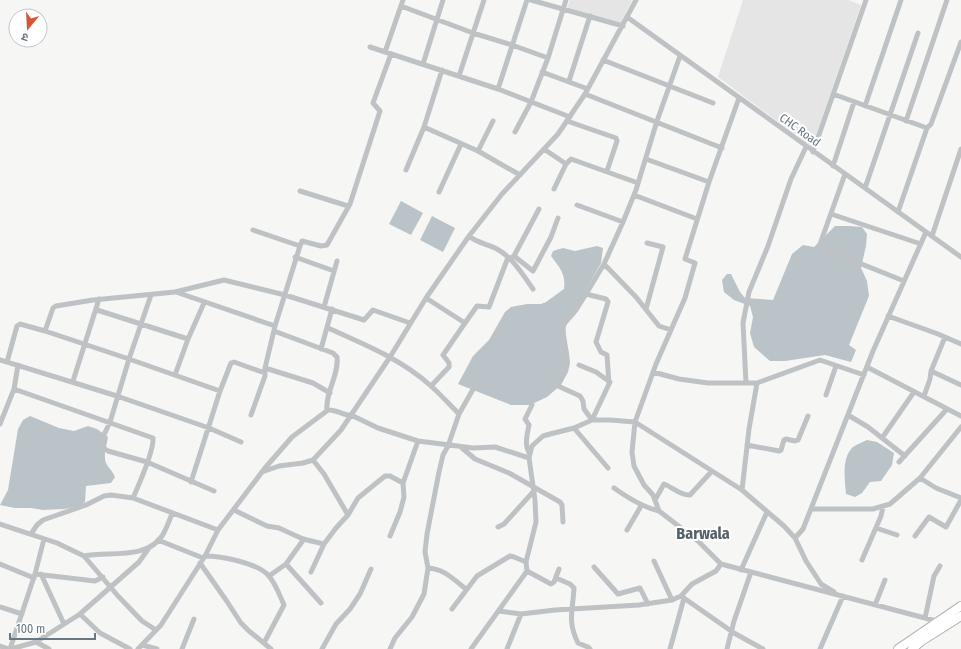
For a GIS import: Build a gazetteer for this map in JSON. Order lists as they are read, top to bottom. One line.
{"streets":{"street":["CHC Road"]},"districts":["Barwala"],"scale_bar":"100 m","north":"bottom"}
